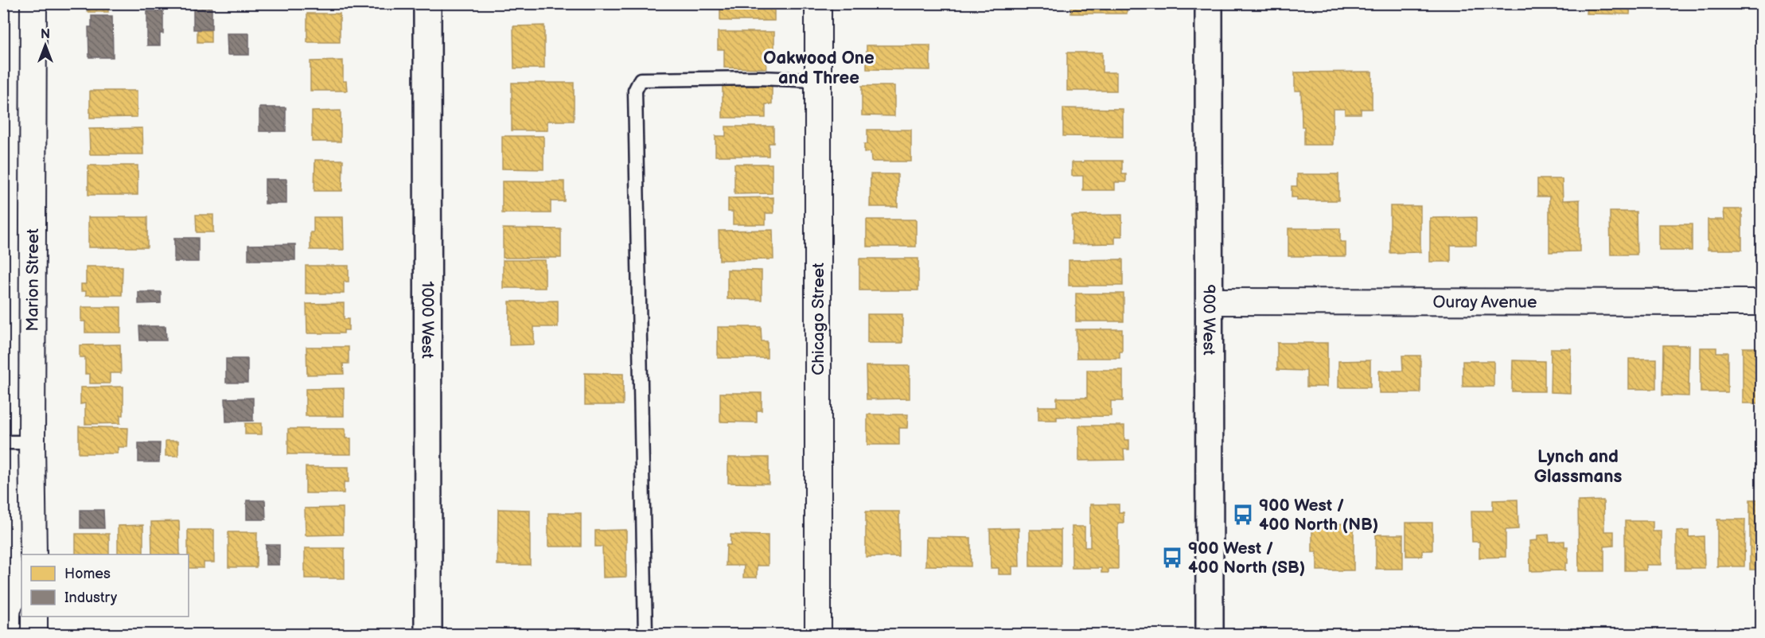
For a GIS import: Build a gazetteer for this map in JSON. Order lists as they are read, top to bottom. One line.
{"streets":{"main road":["1000 West","900 West"],"street":["Marion Street","Ouray Avenue","Chicago Street"]},"crossings":[["Ouray Avenue","900 West"]],"districts":["Oakwood One and Three","Lynch and Glassmans"],"places":{"bus stop":["900 West / 400 North (NB)","900 West / 400 North (SB)"]},"legend":["Homes","Industry"],"north":"top"}
